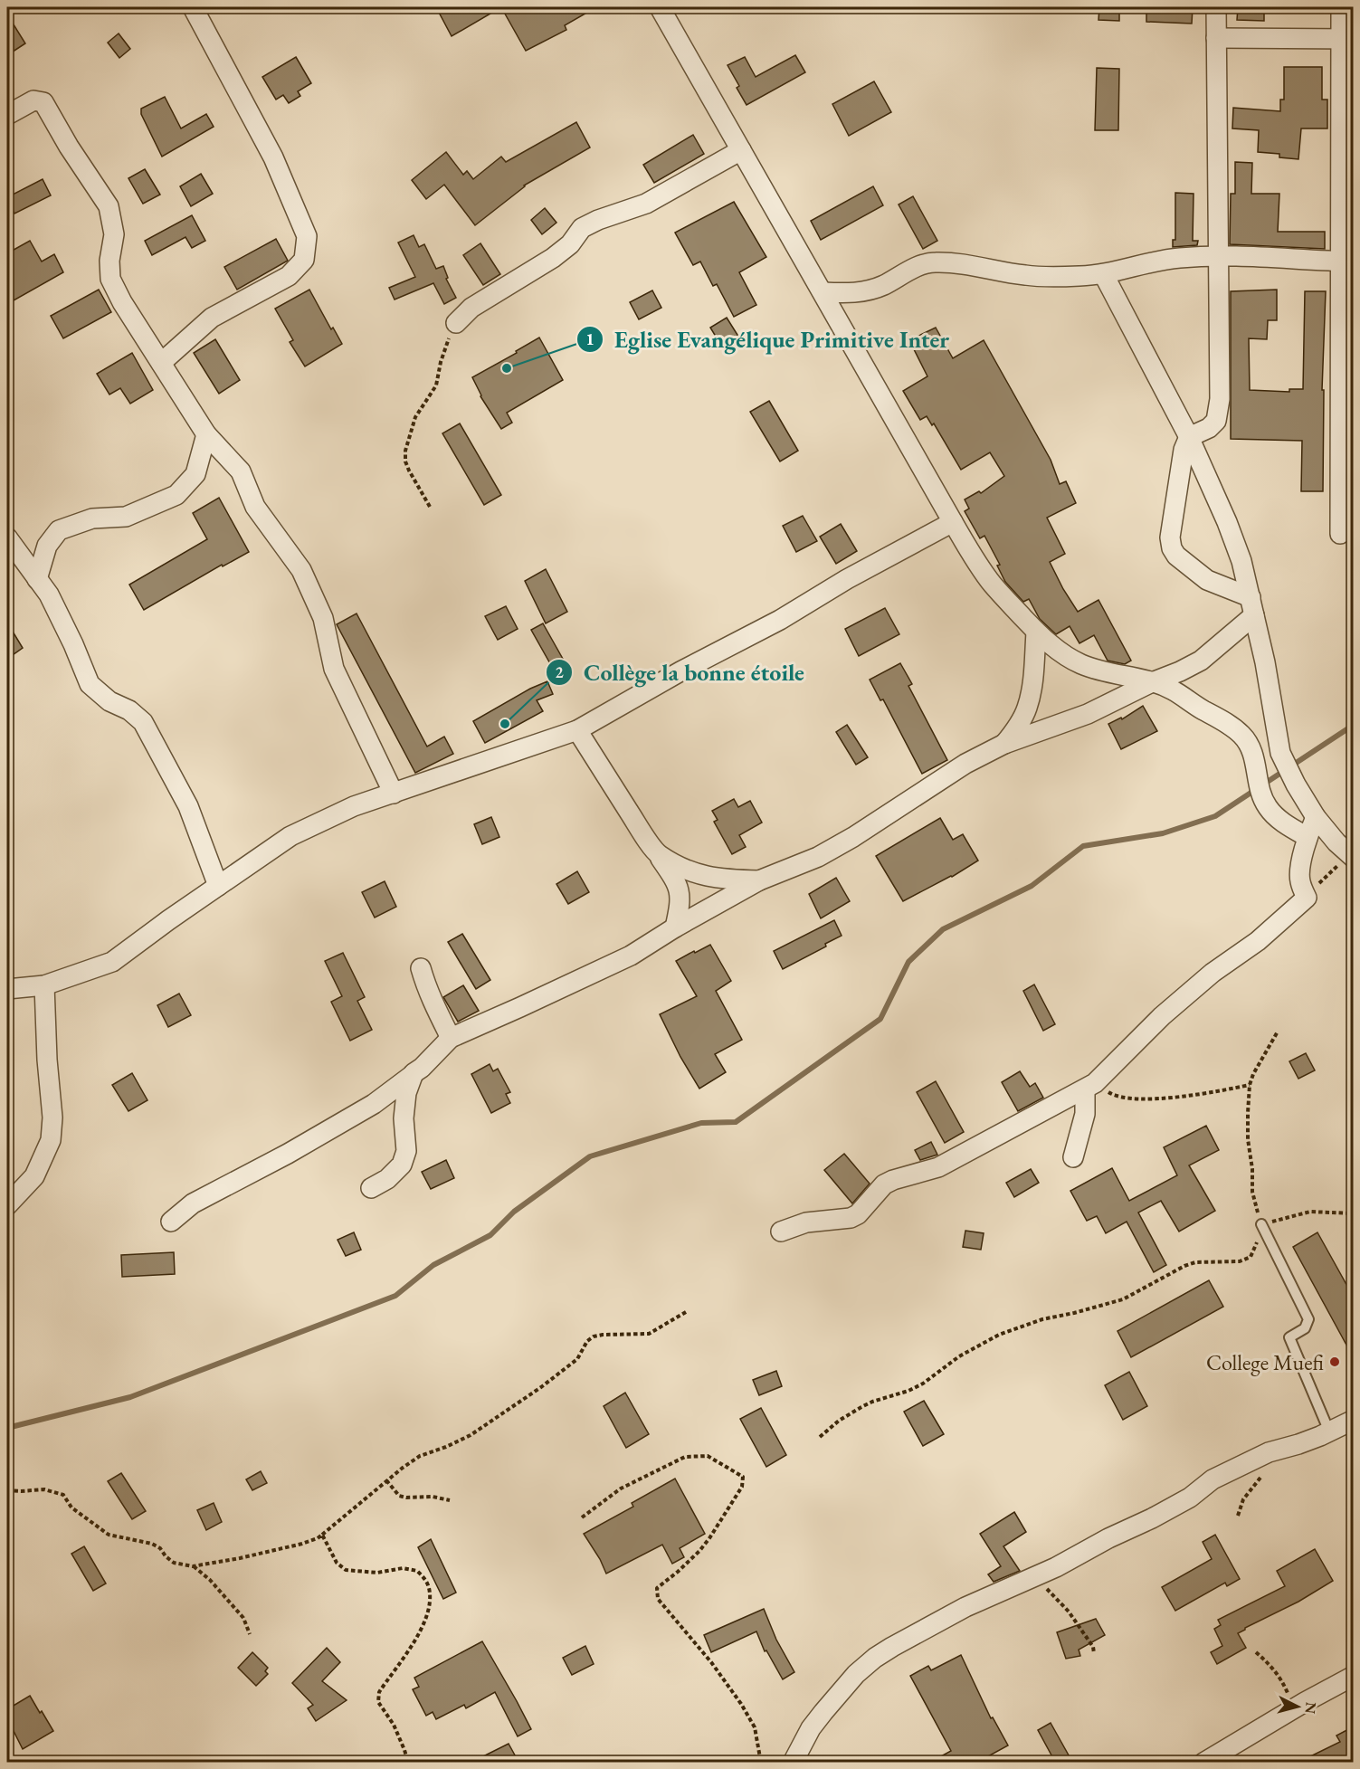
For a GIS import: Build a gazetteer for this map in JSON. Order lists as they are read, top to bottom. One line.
{"places":["Eglise Evangélique Primitive Inter","Collège la bonne étoile","College Muefi"],"north":"right"}
